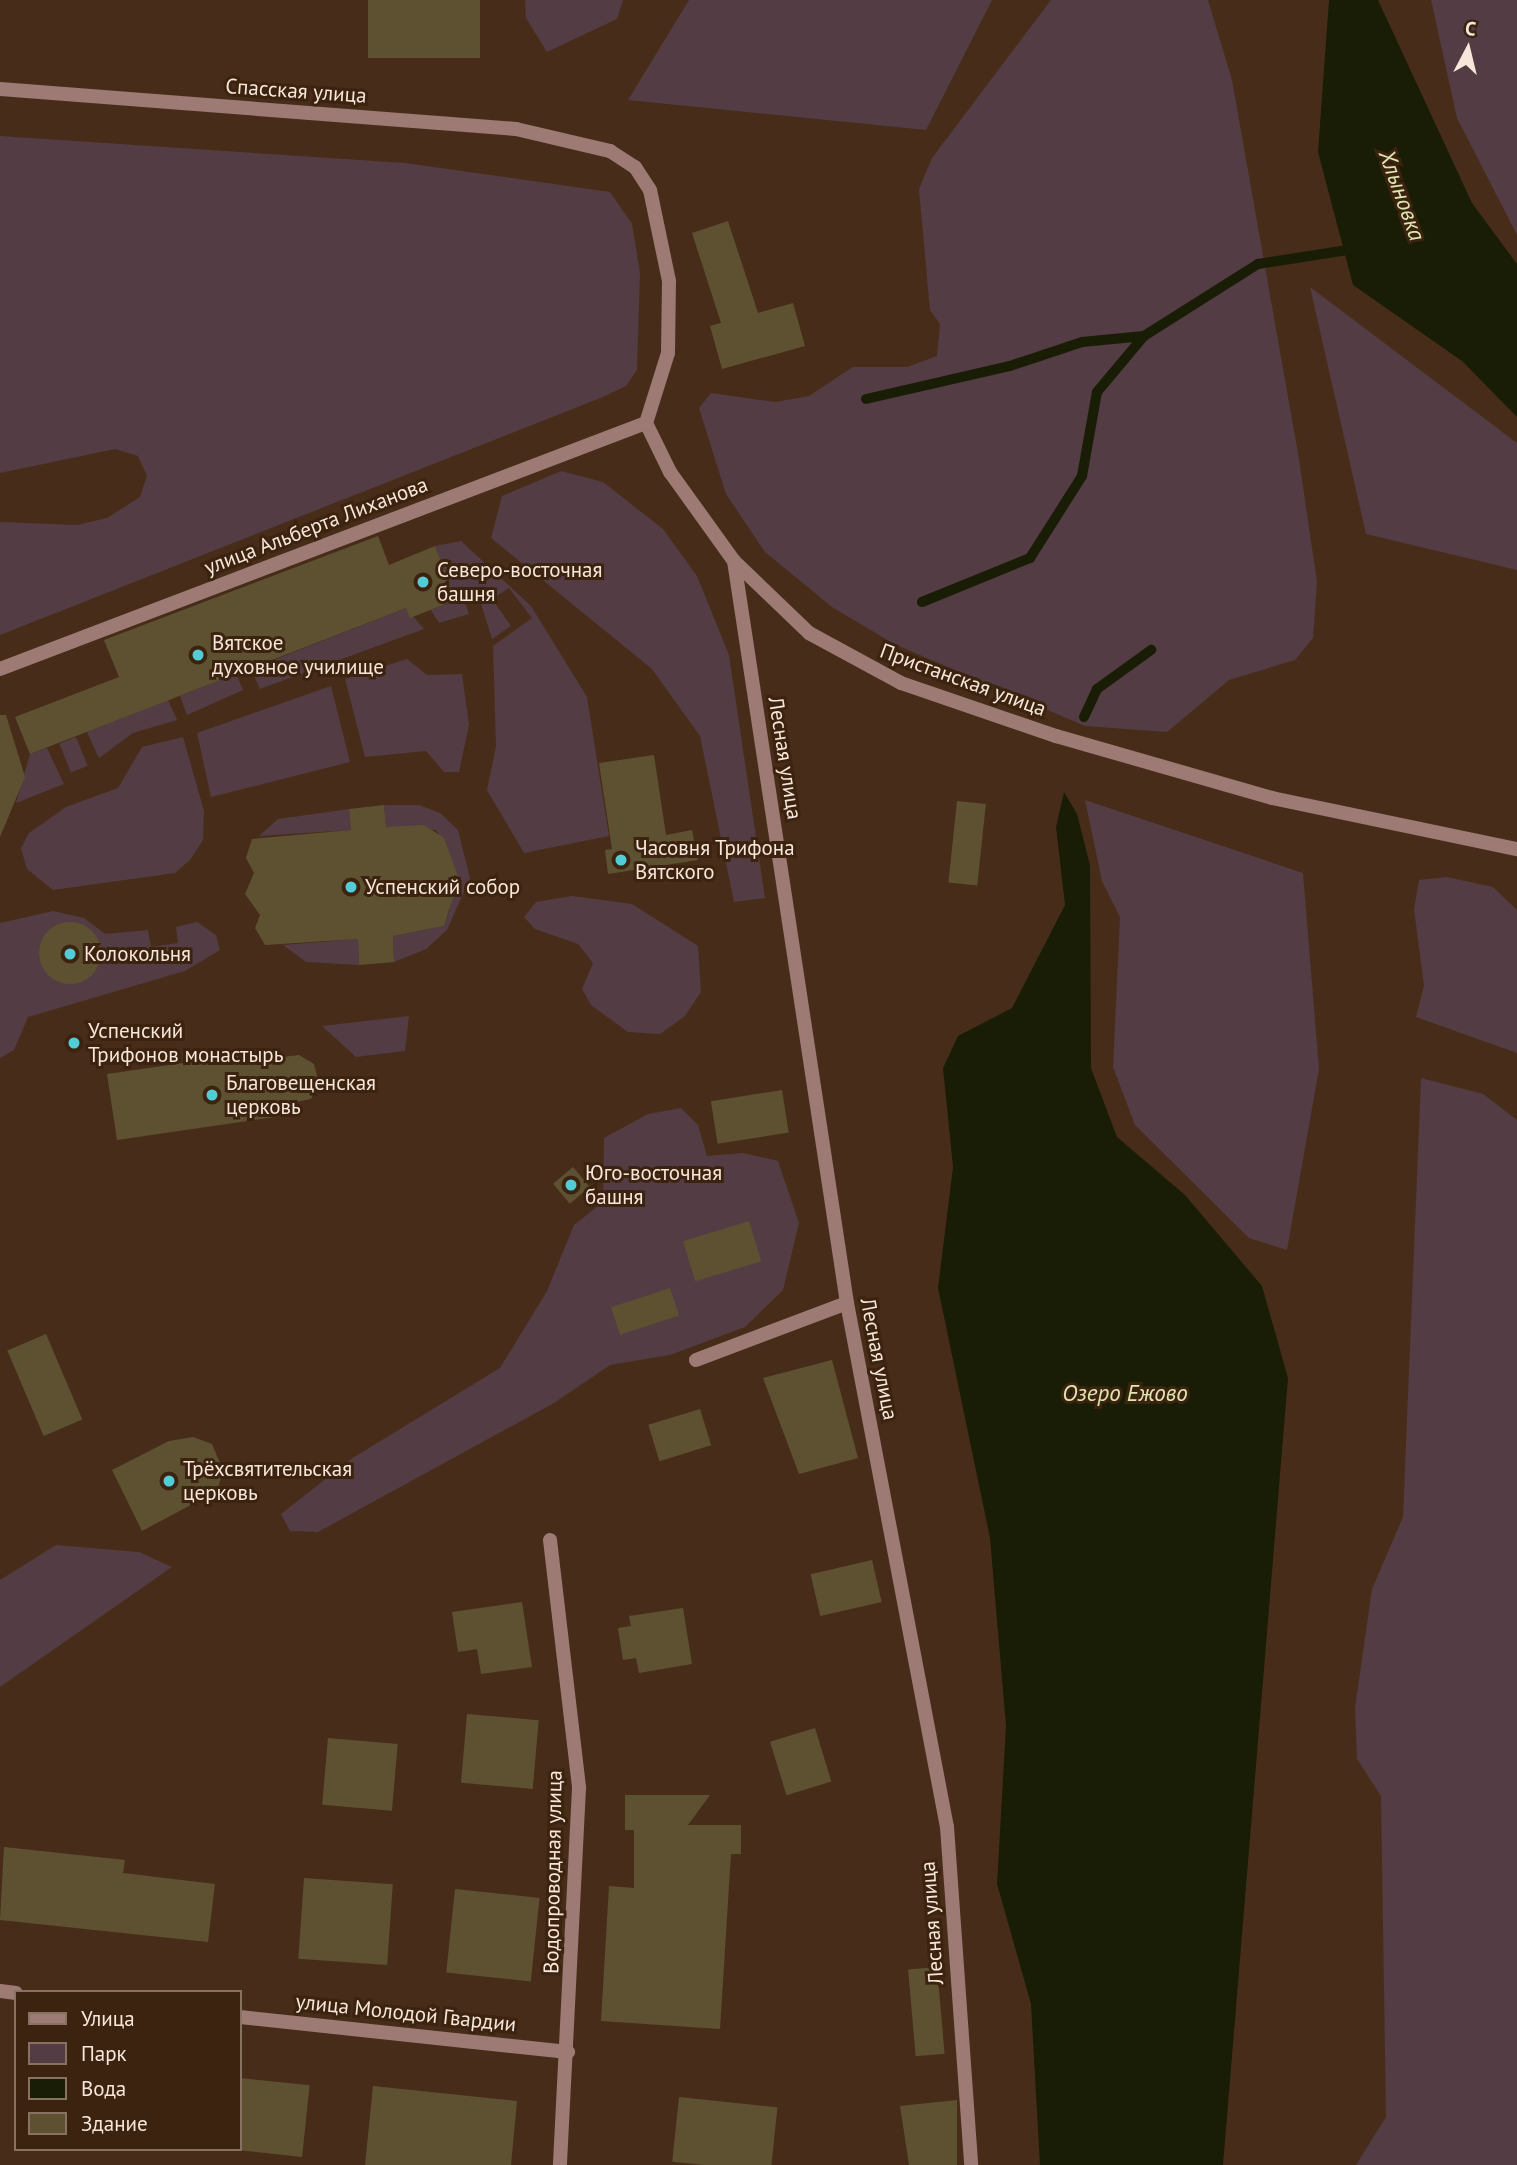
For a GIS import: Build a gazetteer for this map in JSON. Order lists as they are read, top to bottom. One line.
{"streets":{"street":["Спасская улица","улица Альберта Лиханова","Пристанская улица","Лесная улица","Водопроводная улица","улица Молодой Гвардии"]},"crossings":[["Спасская улица","улица Альберта Лиханова"],["Спасская улица","Пристанская улица"],["улица Альберта Лиханова","Пристанская улица"],["Пристанская улица","Лесная улица"],["Водопроводная улица","улица Молодой Гвардии"]],"water":["Хлыновка","Озеро Ежово"],"places":["Северо-восточная башня","Вятское духовное училище","Часовня Трифона Вятского","Успенский собор","Колокольня","Успенский Трифонов монастырь","Благовещенская церковь","Юго-восточная башня","Трёхсвятительская церковь"],"legend":["Улица","Парк","Вода","Здание"],"north":"top"}
